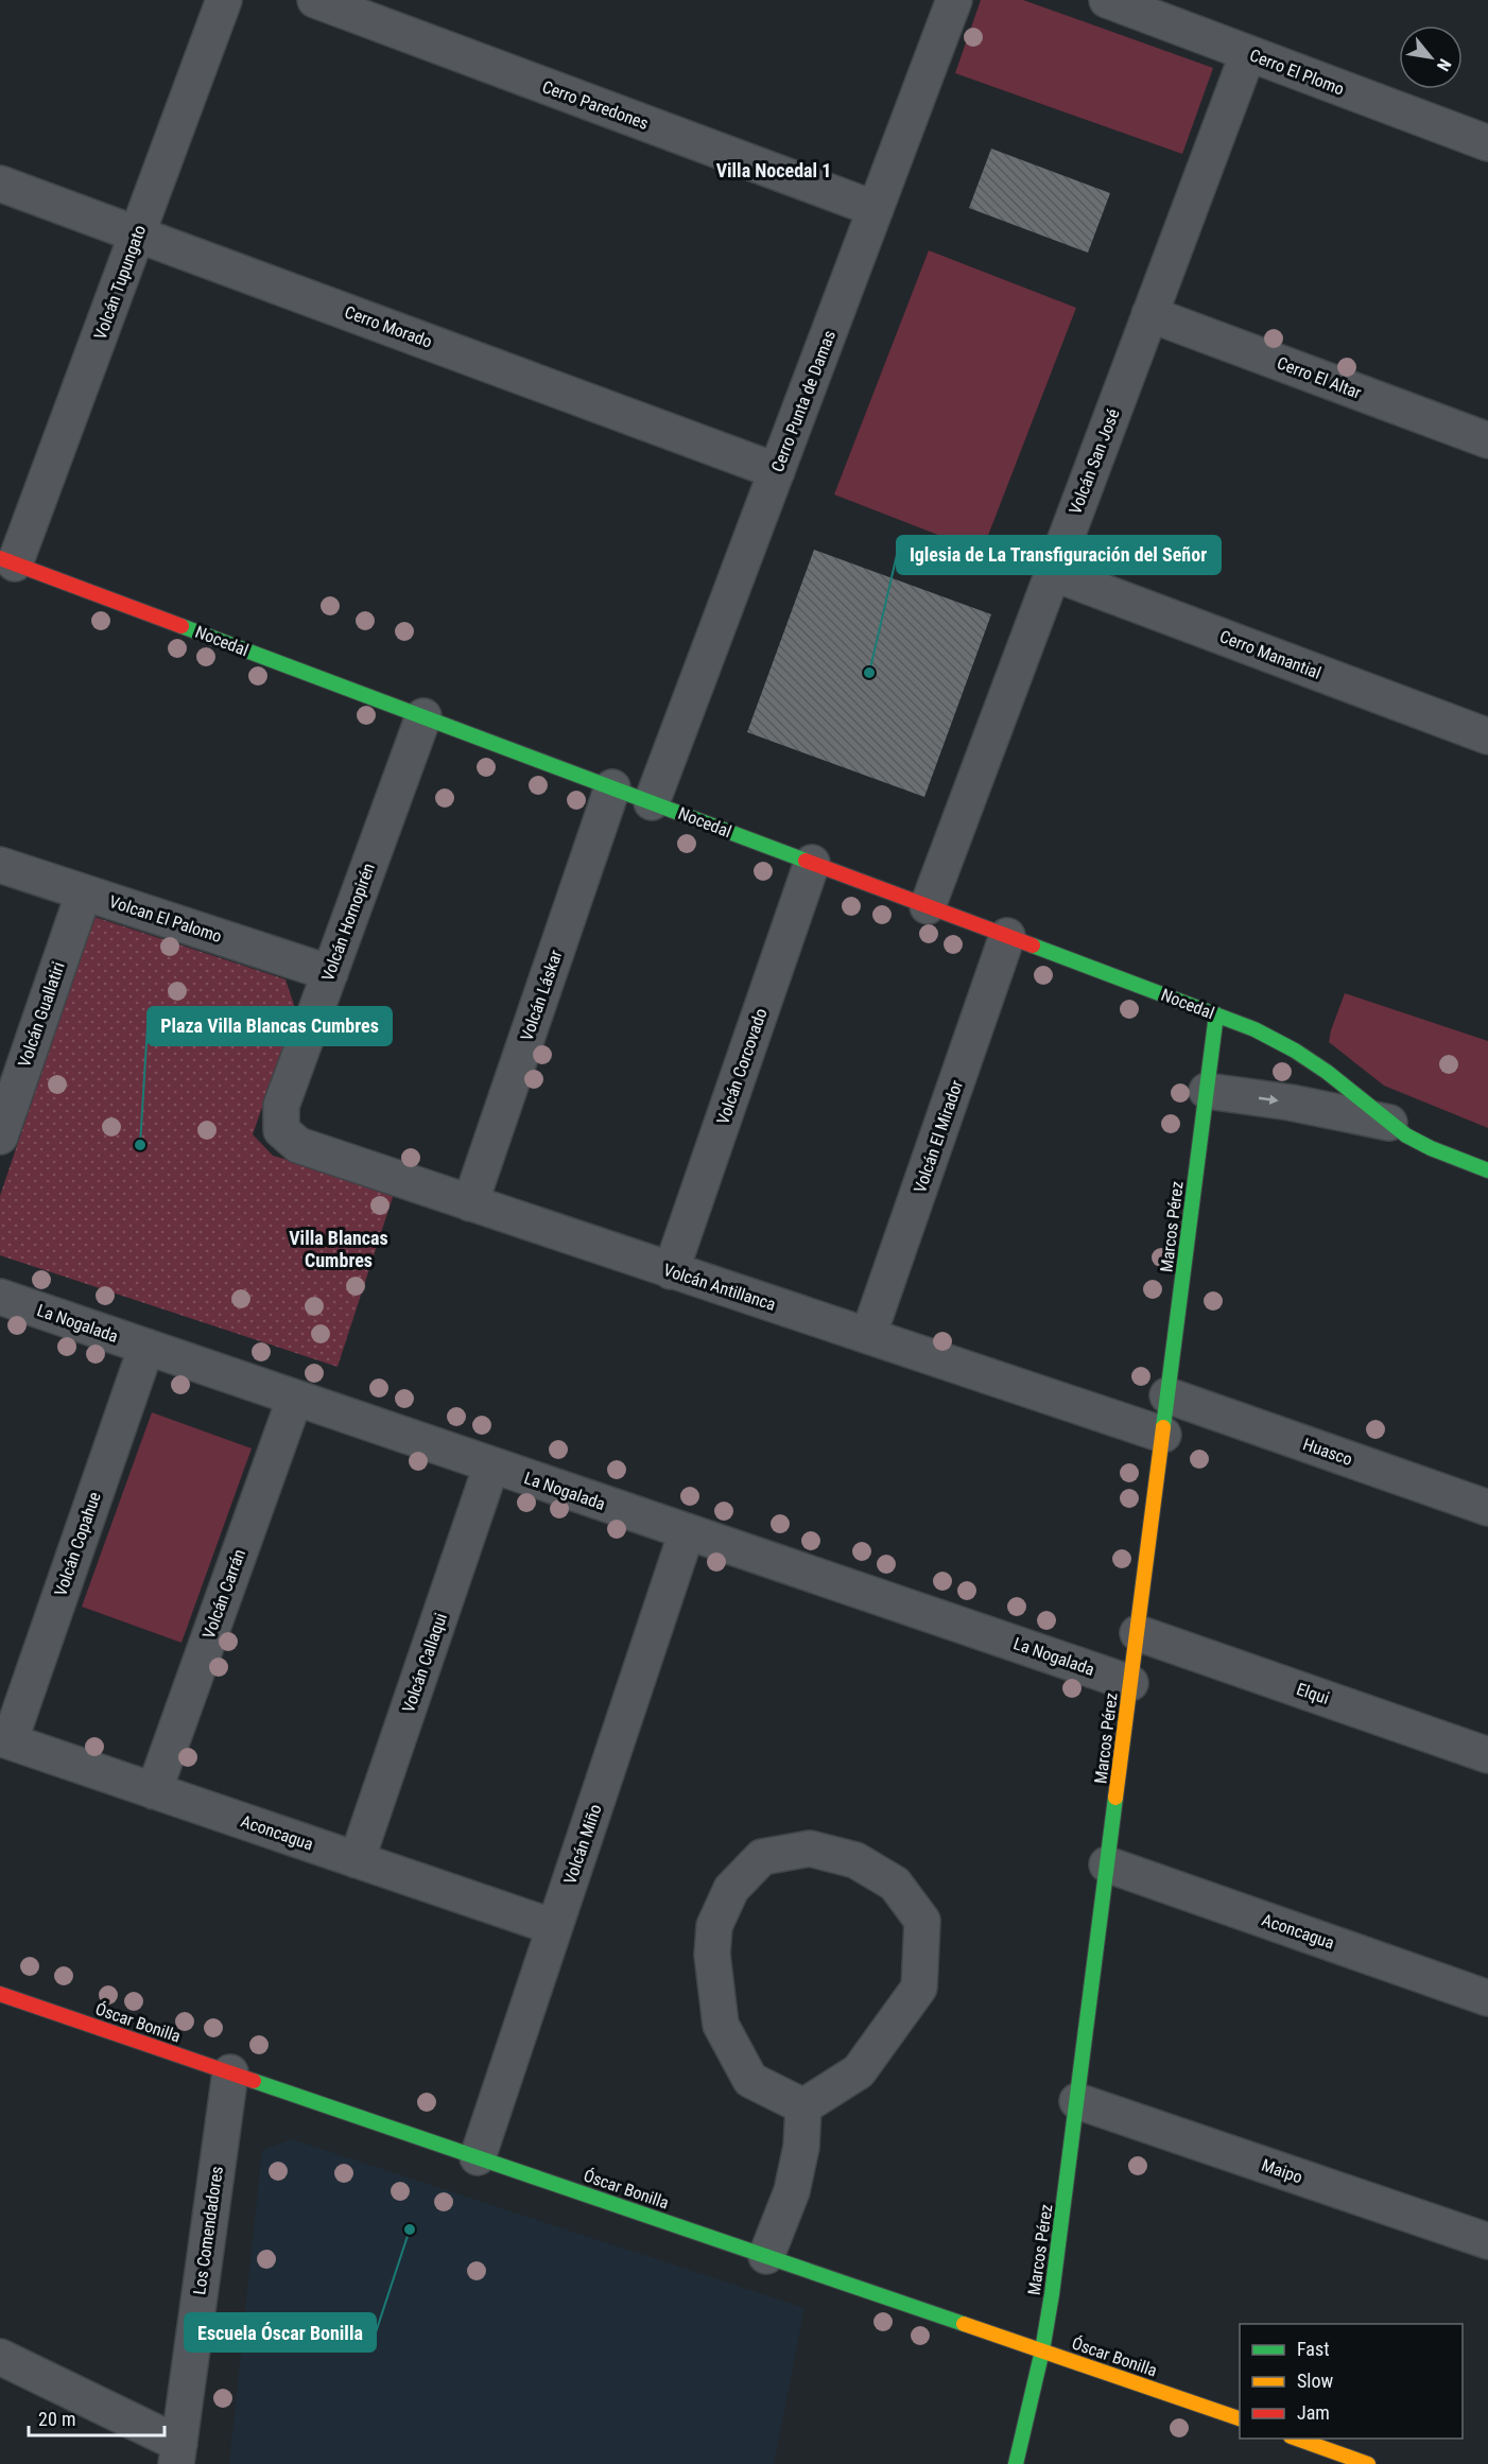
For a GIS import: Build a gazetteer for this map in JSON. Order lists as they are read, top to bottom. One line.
{"streets":{"street":["Cerro El Plomo","Cerro Paredones","Volcán Tupungato","Cerro Morado","Cerro El Altar","Cerro Punta de Damas","Volcán San José","Nocedal","Cerro Manantial","Volcan El Palomo","Volcán Hornopirén","Volcán Láskar","Volcán Guallatiri","Volcán Corcovado","Volcán El Mirador","Marcos Pérez","Volcán Antillanca","La Nogalada","Huasco","Volcán Copahue","Volcán Carrán","Volcán Callaqui","Elqui","Aconcagua","Volcán Miño","Óscar Bonilla","Maipo","Los Comendadores"]},"crossings":[["Cerro El Plomo","Volcán San José"],["Cerro Paredones","Cerro Punta de Damas"],["Volcán Tupungato","Cerro Morado"],["Volcán Tupungato","Nocedal"],["Cerro Morado","Cerro Punta de Damas"],["Cerro El Altar","Volcán San José"],["Cerro Punta de Damas","Nocedal"],["Volcán San José","Nocedal"],["Volcán San José","Cerro Manantial"],["Nocedal","Volcán Hornopirén"],["Nocedal","Volcán Láskar"],["Nocedal","Volcán Corcovado"],["Nocedal","Volcán El Mirador"],["Nocedal","Marcos Pérez"],["Volcan El Palomo","Volcán Hornopirén"],["Volcan El Palomo","Volcán Guallatiri"],["Volcán Hornopirén","Volcán Antillanca"],["Volcán Láskar","Volcán Antillanca"],["Volcán Corcovado","Volcán Antillanca"],["Volcán El Mirador","Volcán Antillanca"],["Marcos Pérez","Volcán Antillanca"],["Marcos Pérez","La Nogalada"],["Marcos Pérez","Huasco"],["Marcos Pérez","Elqui"],["Marcos Pérez","Aconcagua"],["Marcos Pérez","Óscar Bonilla"],["Marcos Pérez","Maipo"],["La Nogalada","Volcán Copahue"],["La Nogalada","Volcán Carrán"],["La Nogalada","Volcán Callaqui"],["La Nogalada","Volcán Miño"],["Volcán Copahue","Aconcagua"],["Volcán Carrán","Aconcagua"],["Volcán Callaqui","Aconcagua"],["Aconcagua","Volcán Miño"],["Volcán Miño","Óscar Bonilla"],["Óscar Bonilla","Los Comendadores"]],"districts":["Villa Nocedal 1","Villa Blancas Cumbres"],"places":["Iglesia de La Transfiguración del Señor","Plaza Villa Blancas Cumbres","Escuela Óscar Bonilla"],"legend":["Fast","Slow","Jam"],"scale_bar":"20 m","north":"bottom right"}
